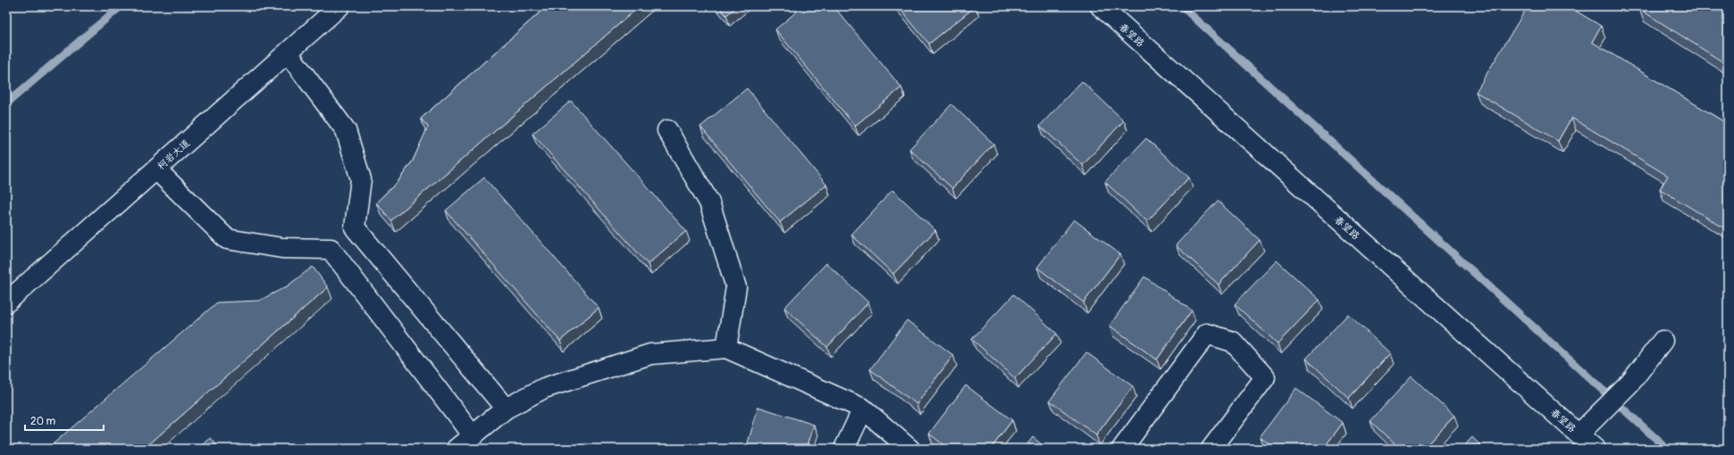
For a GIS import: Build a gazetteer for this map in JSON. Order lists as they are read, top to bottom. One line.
{"streets":{"street":["春望路","柯岩大道"]},"scale_bar":"20 m"}
